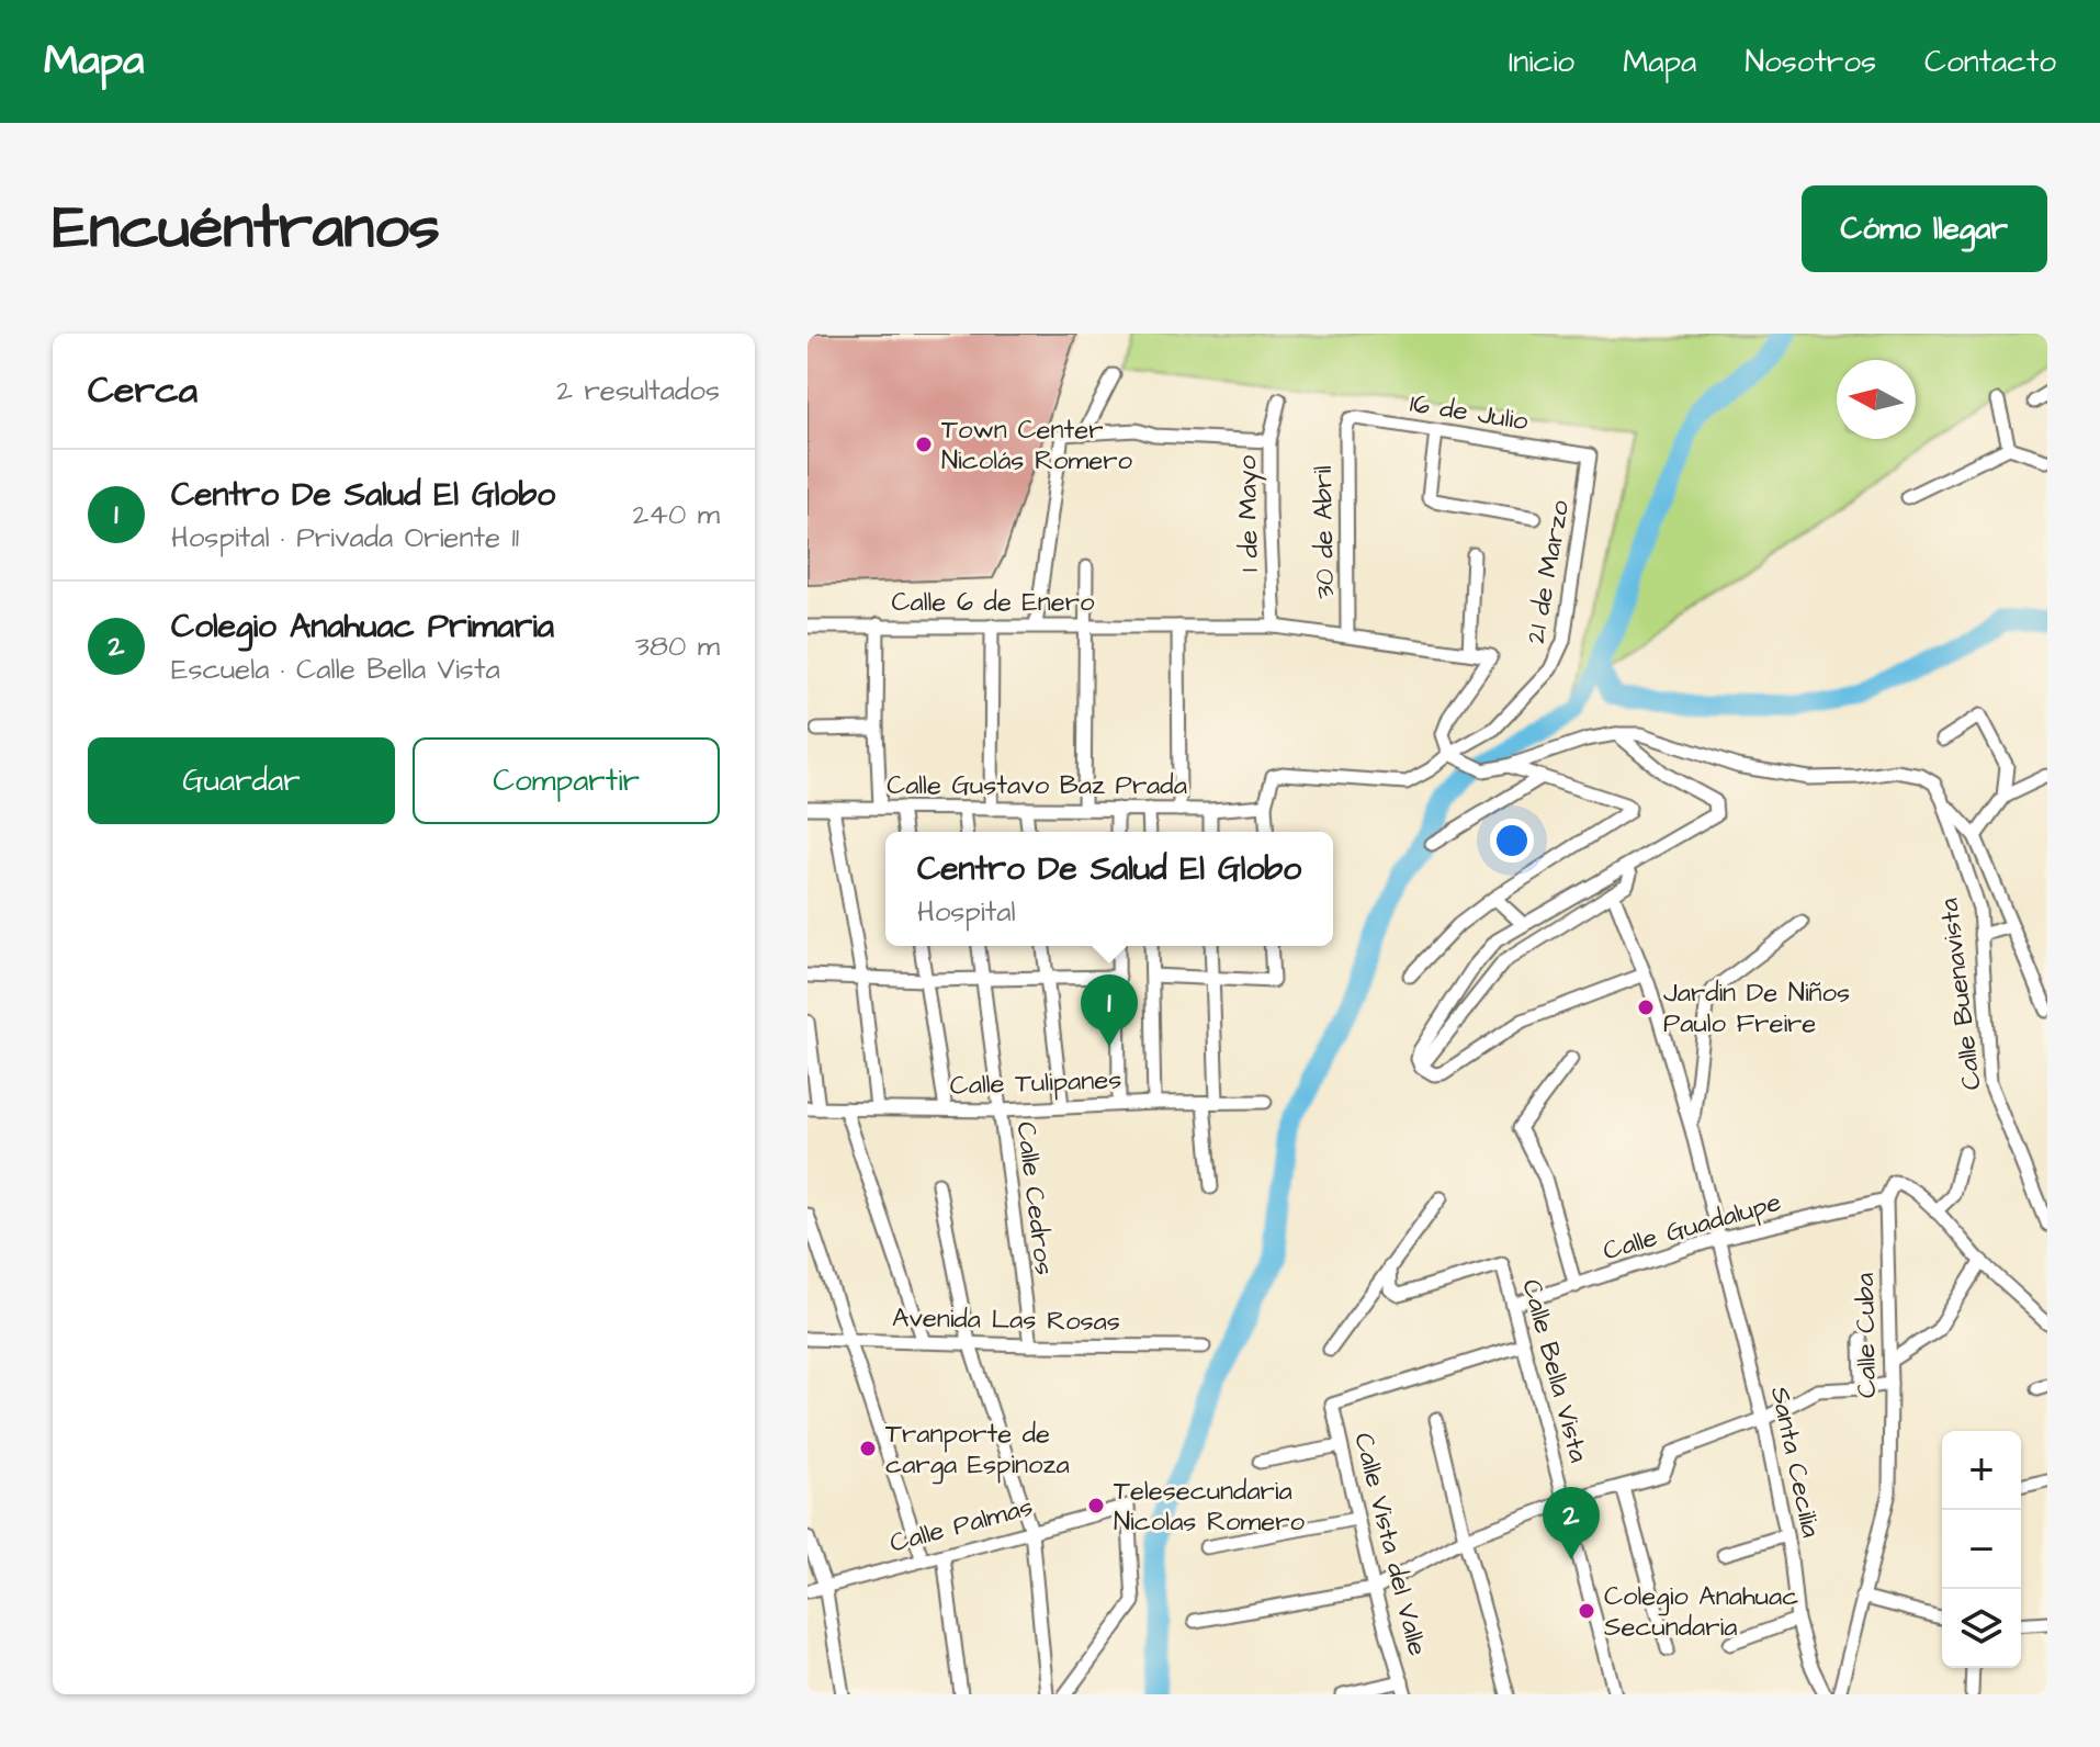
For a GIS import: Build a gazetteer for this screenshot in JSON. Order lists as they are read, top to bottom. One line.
{"streets":{"street":["16 de Julio","1 de Mayo","30 de Abril","21 de Marzo","Calle 6 de Enero","Calle Gustavo Baz Prada","Calle Buenavista","Calle Tulipanes","Calle Cedros","Calle Guadalupe","Avenida Las Rosas","Calle Cuba","Calle Bella Vista","Santa Cecilia","Calle Palmas","Calle Vista del Valle"]},"crossings":[["16 de Julio","30 de Abril"],["16 de Julio","21 de Marzo"],["1 de Mayo","Calle 6 de Enero"],["30 de Abril","Calle 6 de Enero"],["21 de Marzo","Calle 6 de Enero"],["Calle Tulipanes","Calle Cedros"],["Calle Cedros","Avenida Las Rosas"],["Calle Guadalupe","Calle Cuba"],["Calle Guadalupe","Calle Bella Vista"],["Calle Guadalupe","Santa Cecilia"],["Calle Bella Vista","Calle Vista del Valle"]],"places":["Town Center Nicolás Romero","Jardin De Niños Paulo Freire","Tranporte de carga Espinoza","Telesecundaria Nicolas Romero","Colegio Anahuac Secundaria"],"north":"left","page":{"header":"Mapa","nav":["Inicio","Mapa","Nosotros","Contacto"],"title":"Encuéntranos","buttons":["Cómo llegar",["Guardar","Compartir"]],"heading":["Cerca","2 resultados"],"list":[{"mark":"1","name":"Centro De Salud El Globo","note":"Hospital · Privada Oriente 11","value":"240 m"},{"mark":"2","name":"Colegio Anahuac Primaria","note":"Escuela · Calle Bella Vista","value":"380 m"}],"popup":["Centro De Salud El Globo","Hospital"],"pins":["1","2"],"map_buttons":["+","−"]}}
